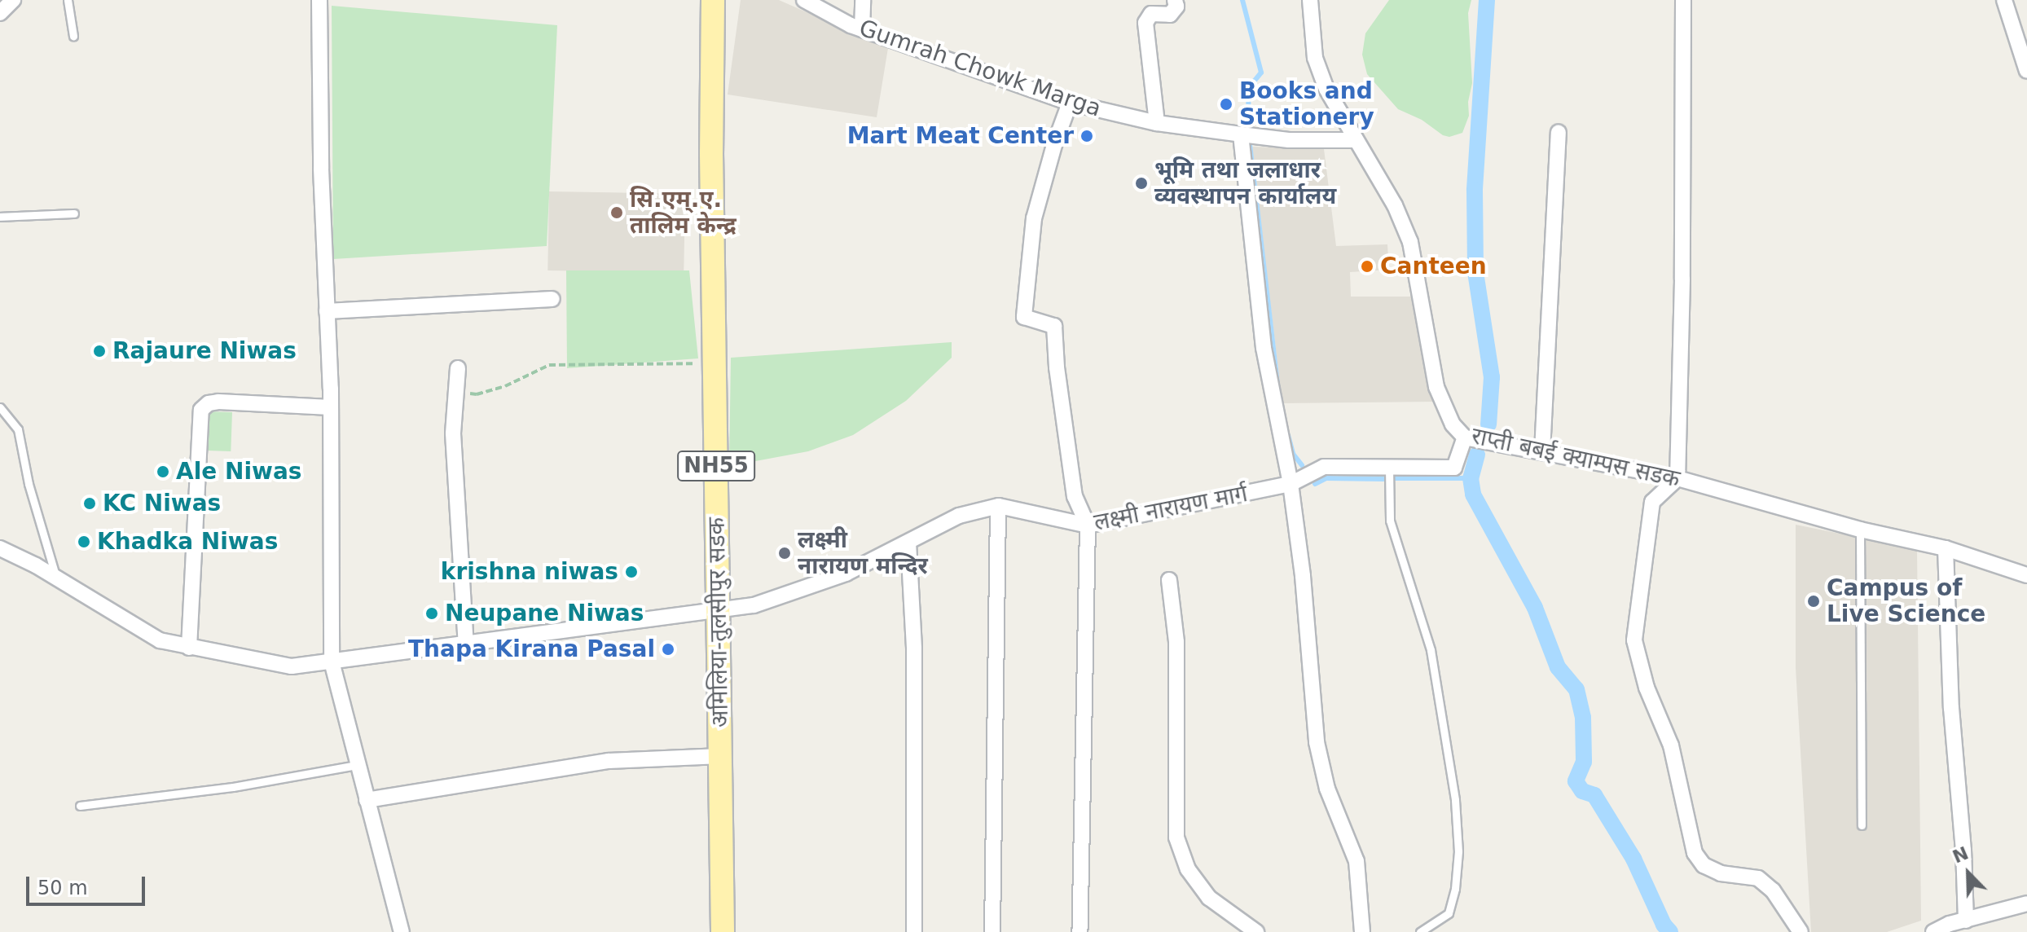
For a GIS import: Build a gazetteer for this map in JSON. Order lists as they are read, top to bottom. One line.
{"streets":{"main road":["NH55","अमिलिया-तुलसीपुर सडक"],"street":["Gumrah Chowk Marga","राप्ती बबई क्याम्पस सडक","लक्ष्मी नारायण मार्ग"]},"crossings":[["Gumrah Chowk Marga","राप्ती बबई क्याम्पस सडक"],["राप्ती बबई क्याम्पस सडक","लक्ष्मी नारायण मार्ग"],["लक्ष्मी नारायण मार्ग","अमिलिया-तुलसीपुर सडक"]],"places":["Books and Stationery","Mart Meat Center","भूमि तथा जलाधार व्यवस्थापन कार्यालय","सि.एम्.ए. तालिम केन्द्र","Canteen","Rajaure Niwas","Ale Niwas","KC Niwas","Khadka Niwas","लक्ष्मी नारायण मन्दिर","krishna niwas","Campus of Live Science","Neupane Niwas","Thapa Kirana Pasal"],"scale_bar":"50 m","north":"top left"}
